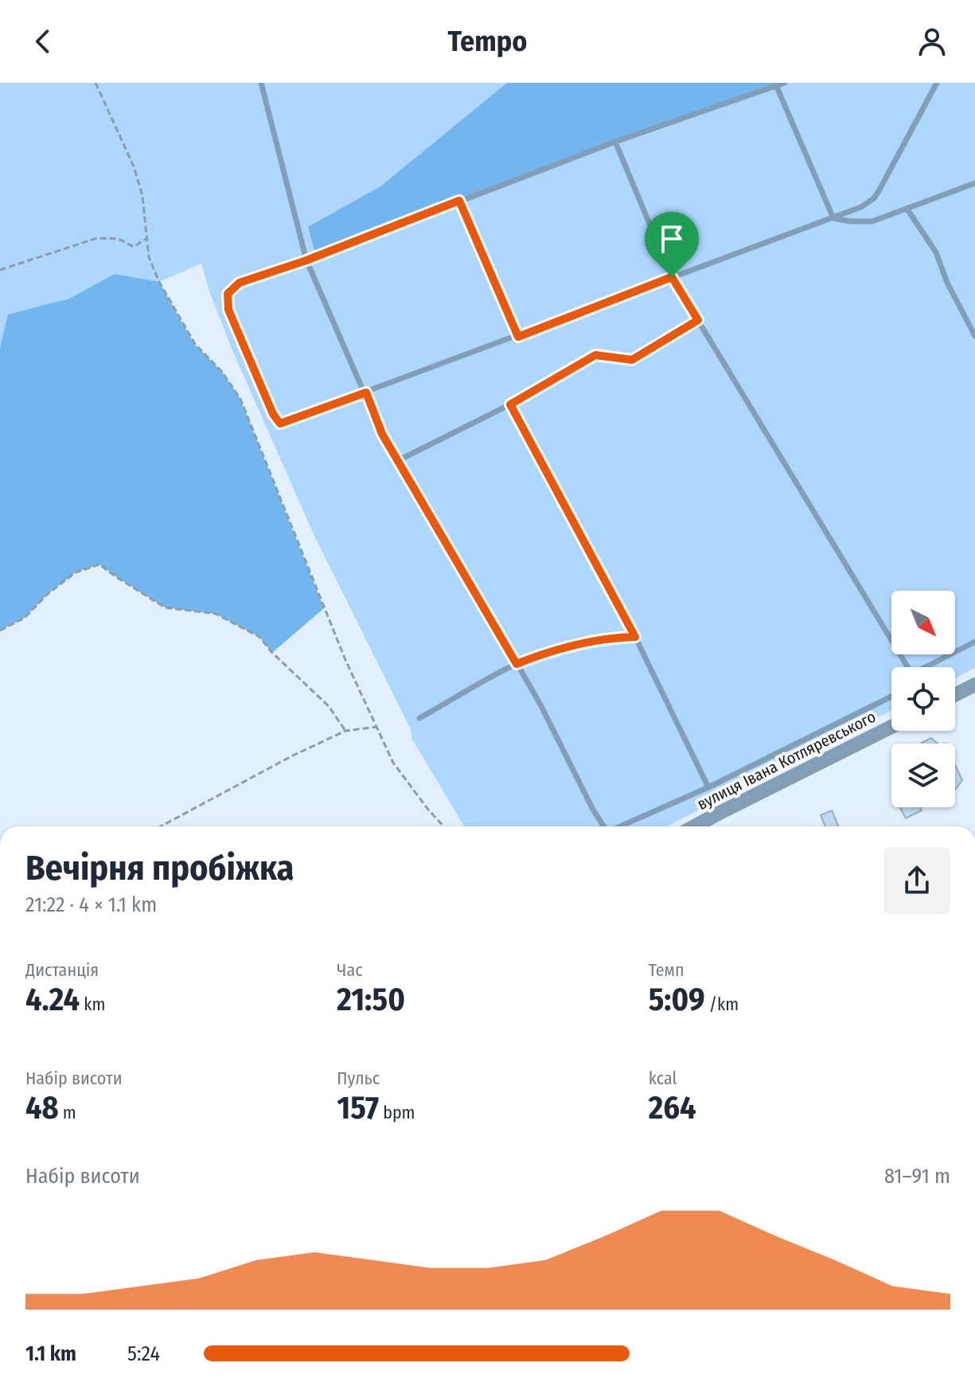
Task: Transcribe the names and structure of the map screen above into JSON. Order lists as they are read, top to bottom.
{
  "streets": {
    "street": ["вулиця Івана Котляревського"]
  },
  "north": "bottom right",
  "page": {
    "header": "Tempo",
    "heading": ["Вечірня пробіжка", "21:22 · 4 × 1.1 km"],
    "stats": [
      ["Дистанція", "4.24 km"],
      ["Час", "21:50"],
      ["Темп", "5:09 /km"],
      ["Набір висоти", "48 m"],
      ["Пульс", "157 bpm"],
      ["kcal", "264"]
    ],
    "chart": ["Набір висоти", "81–91 m"],
    "list": [
      {
        "name": "1.1 km",
        "note": "5:24"
      }
    ]
  }
}
